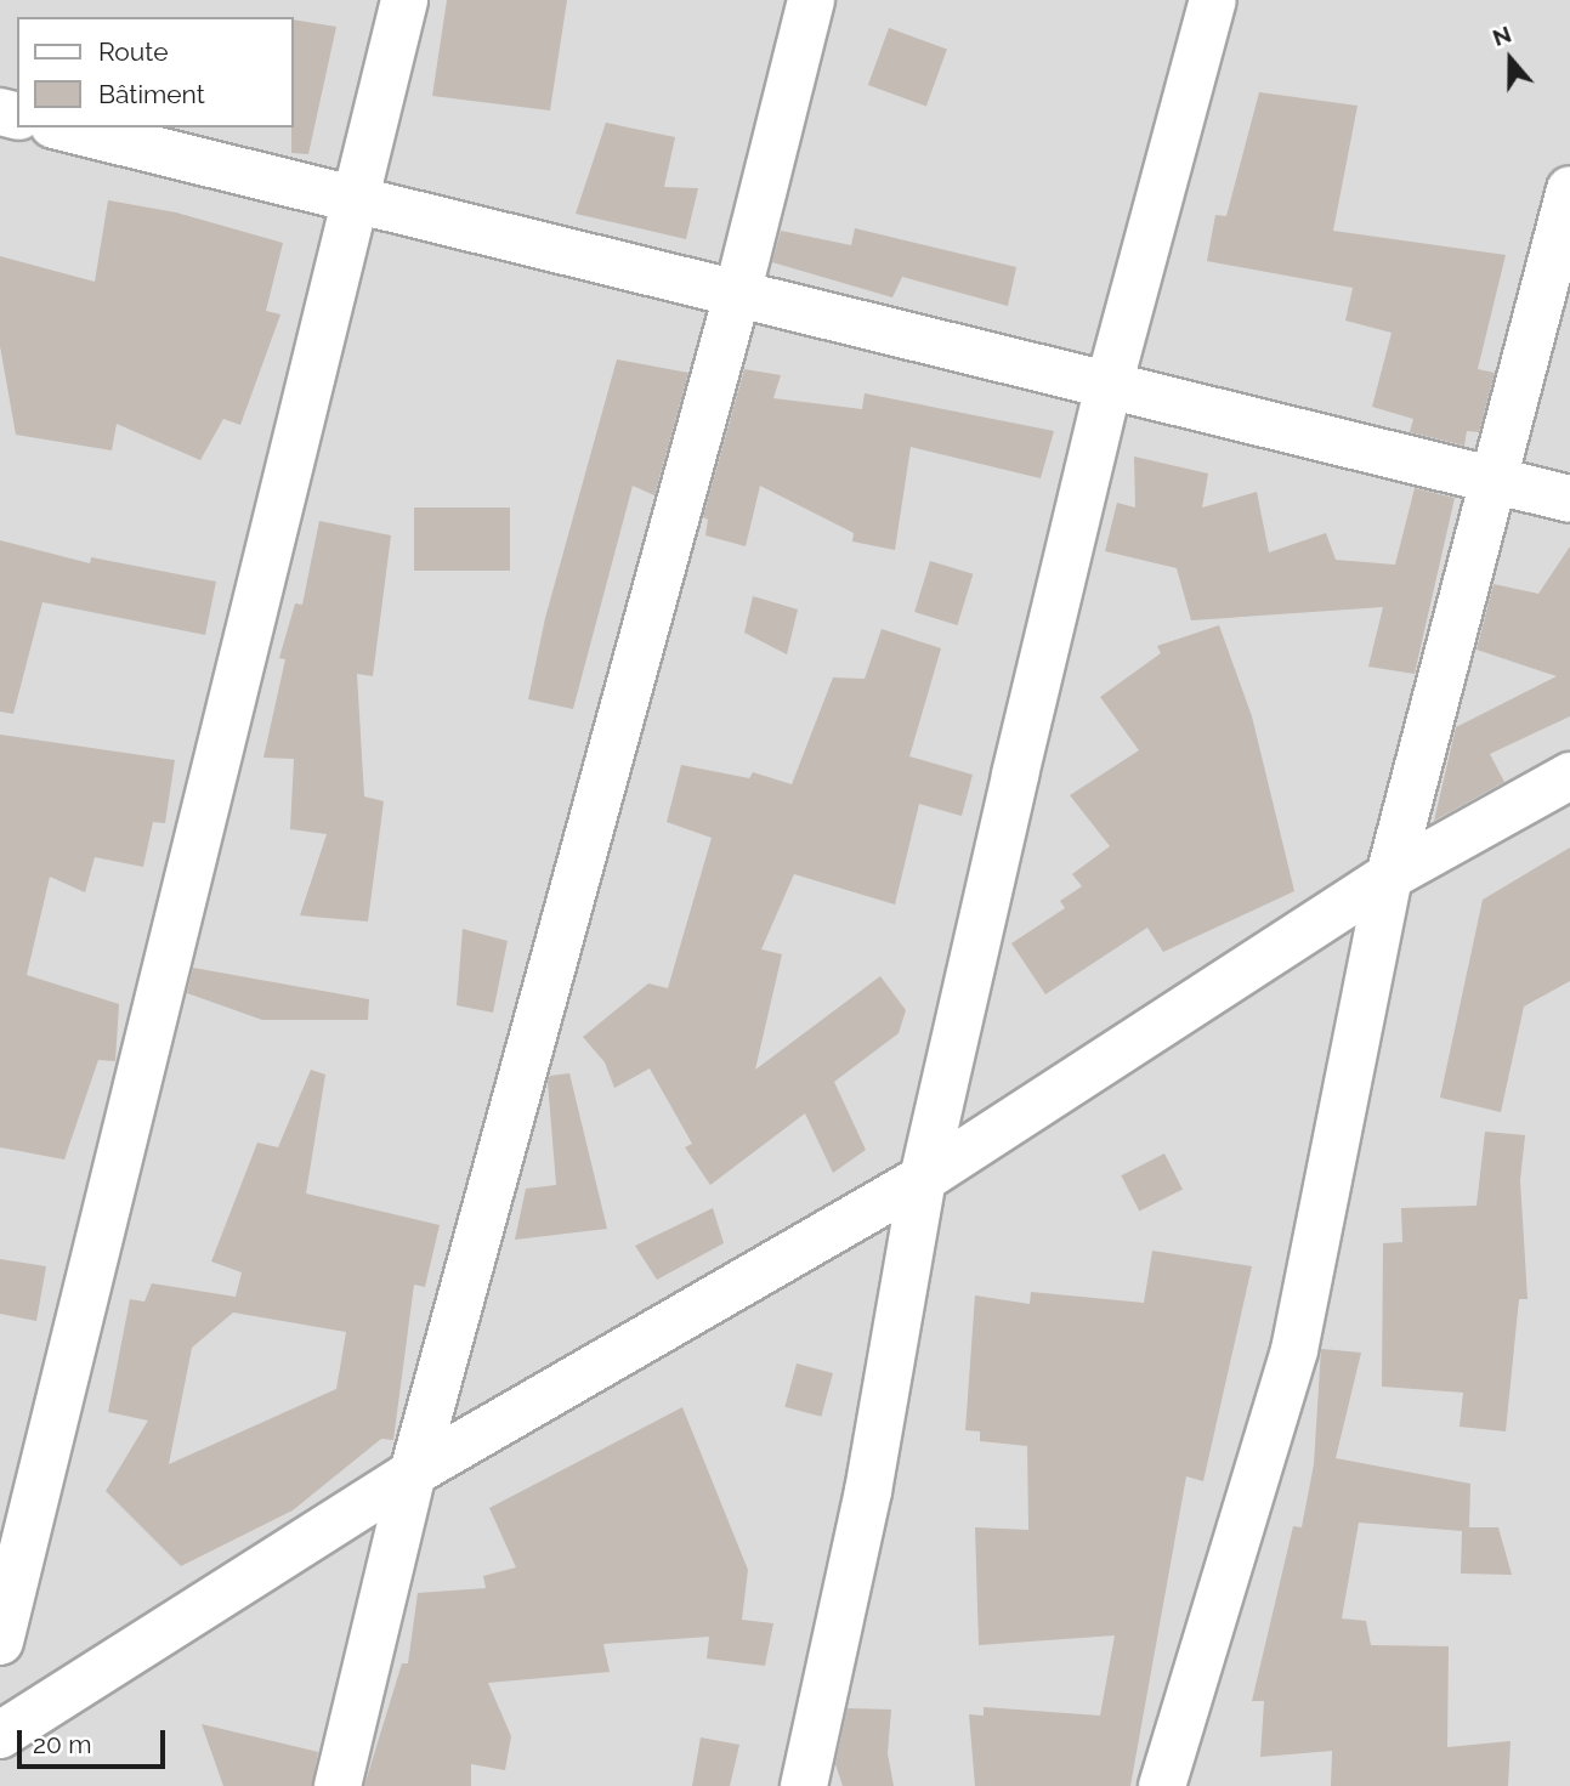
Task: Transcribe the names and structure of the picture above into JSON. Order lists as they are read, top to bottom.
{
  "legend": ["Route", "Bâtiment"],
  "scale_bar": "20 m",
  "north": "top"
}
